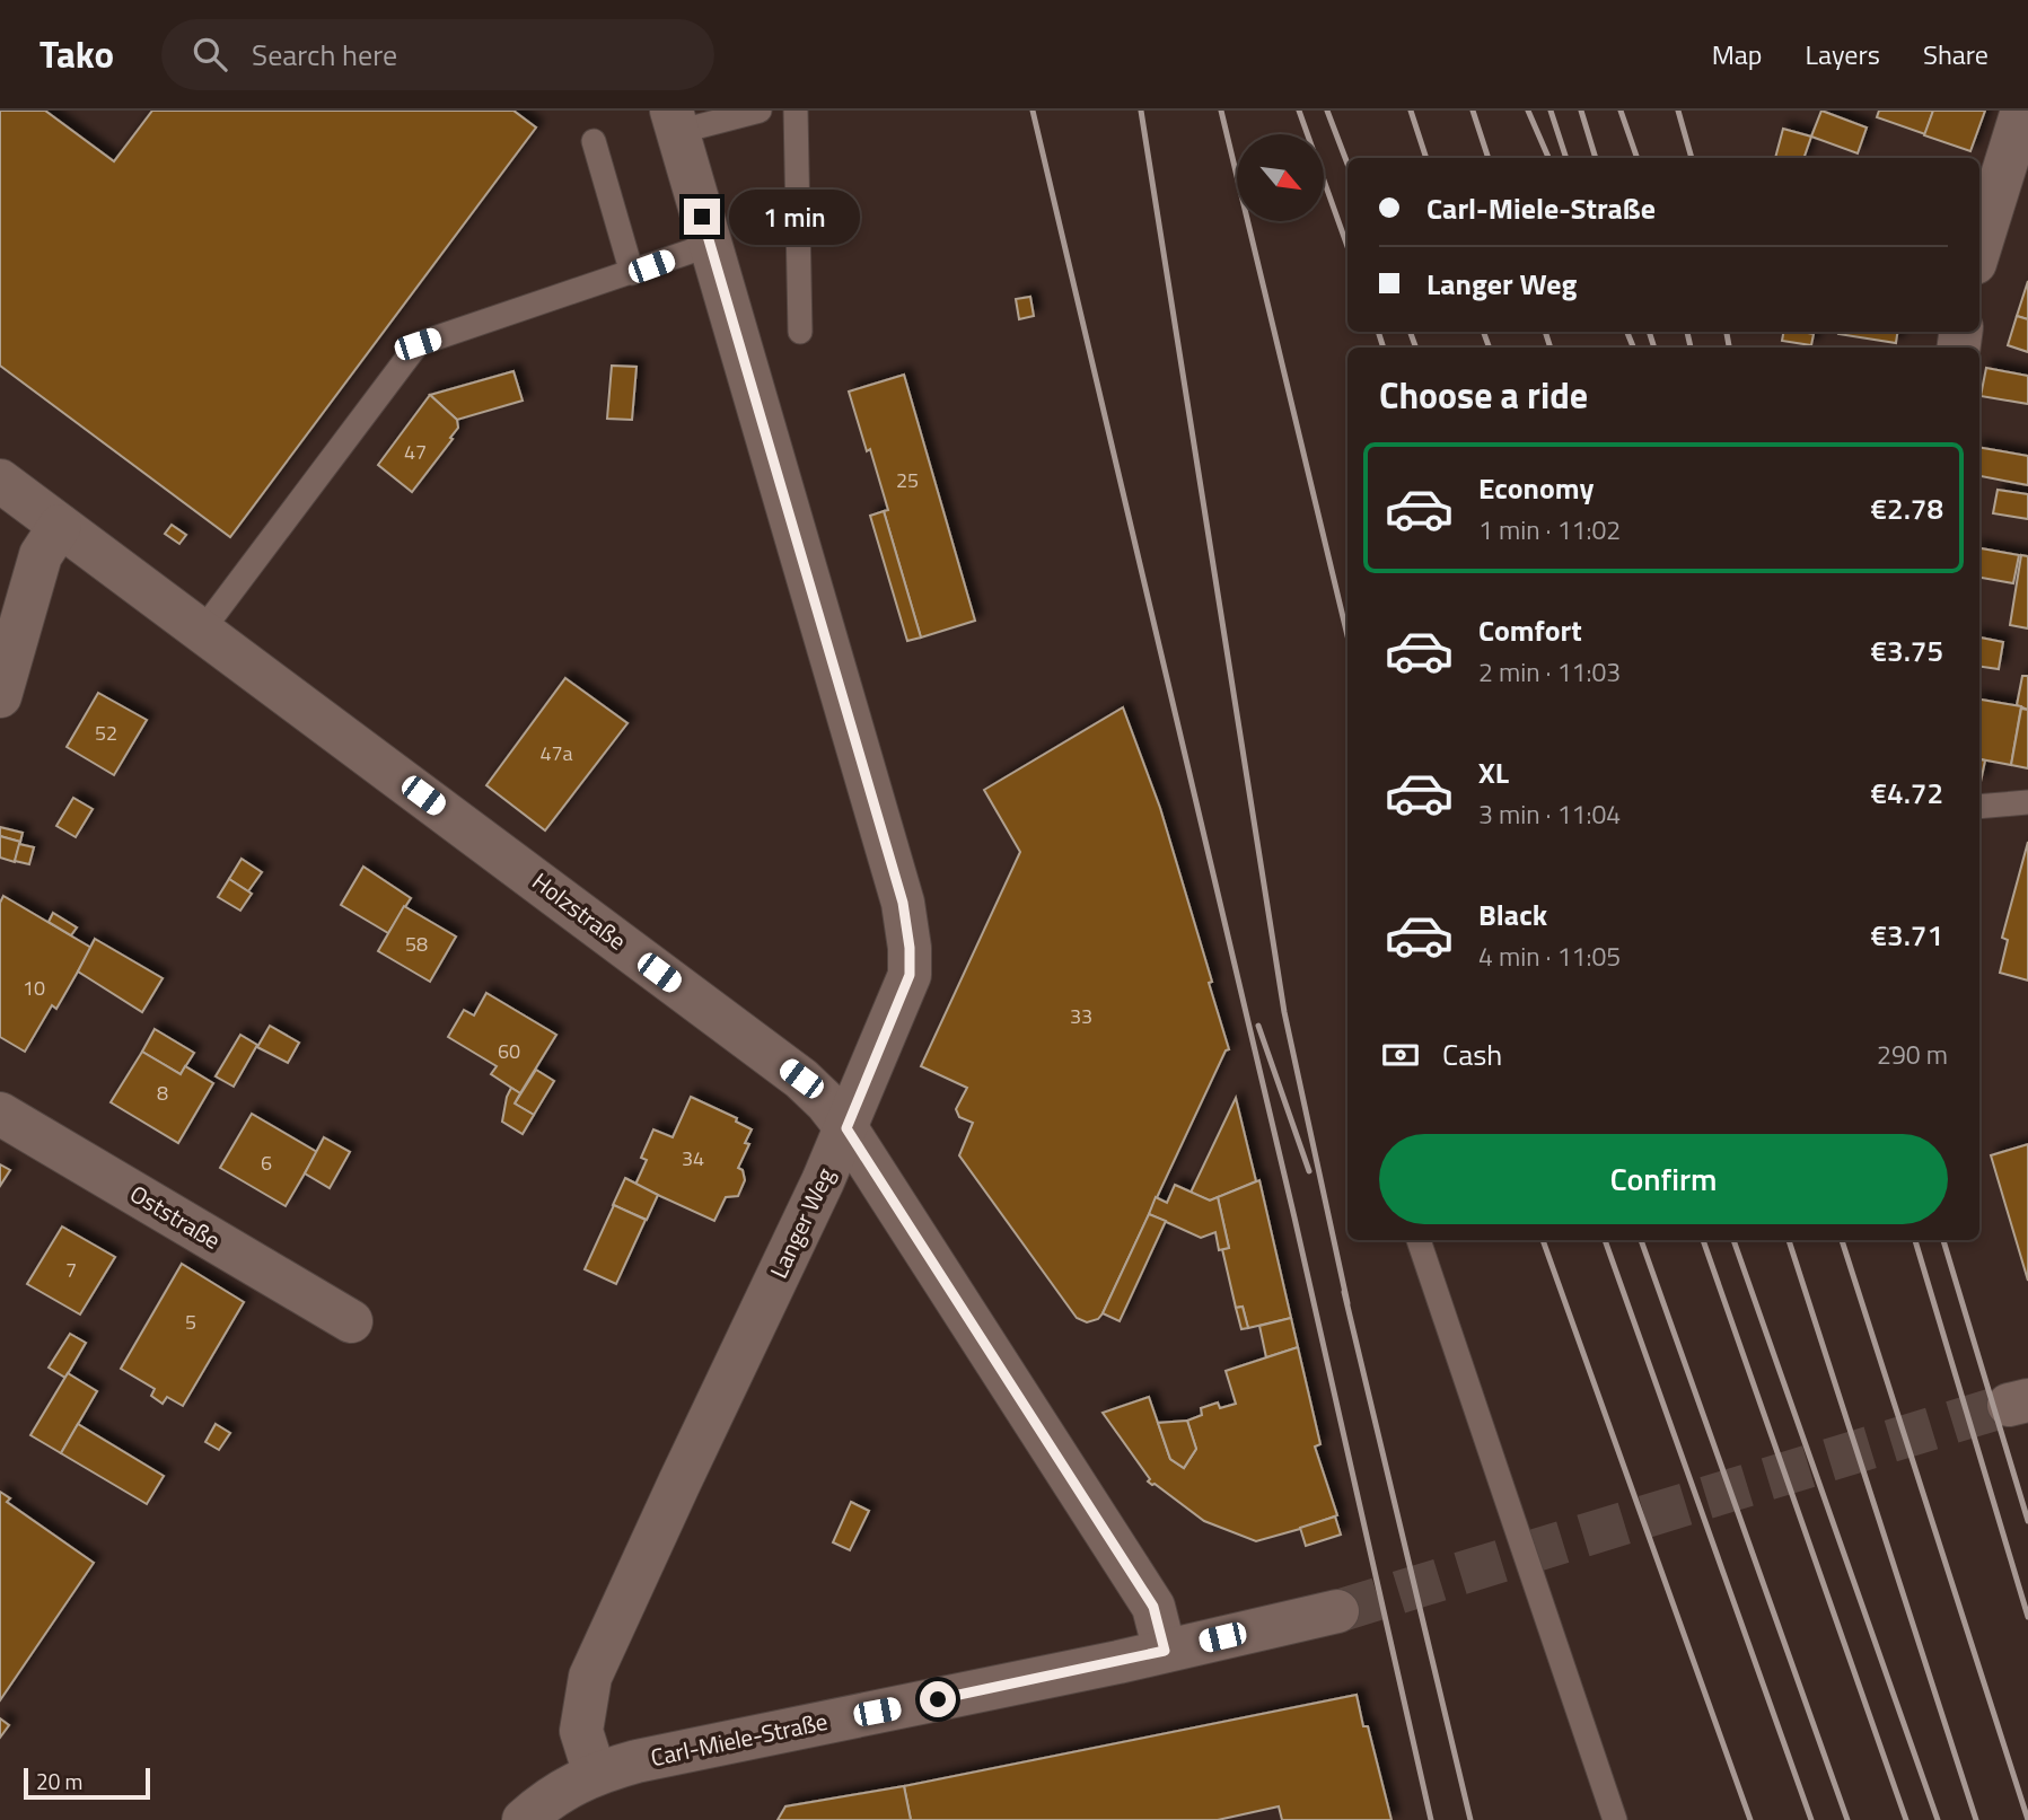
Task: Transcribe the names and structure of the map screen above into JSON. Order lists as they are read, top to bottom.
{
  "streets": {
    "street": [
      "Holzstraße",
      "Oststraße",
      "Langer Weg",
      "Carl-Miele-Straße"
    ]
  },
  "crossings": [
    ["Holzstraße", "Langer Weg"],
    ["Holzstraße", "Carl-Miele-Straße"],
    ["Langer Weg", "Carl-Miele-Straße"]
  ],
  "house_numbers": [
    "47",
    "25",
    "52",
    "47a",
    "58",
    "10",
    "33",
    "60",
    "8",
    "34",
    "6",
    "7",
    "5"
  ],
  "scale_bar": "20 m",
  "north": "bottom right",
  "page": {
    "header": "Tako",
    "search": "Search here",
    "nav": ["Map", "Layers", "Share"],
    "banner": ["Carl-Miele-Straße", "Langer Weg"],
    "bubble": "1 min",
    "heading": "Choose a ride",
    "list": [
      {
        "name": "Economy",
        "note": "1 min · 11:02",
        "value": "€2.78"
      },
      {
        "name": "Comfort",
        "note": "2 min · 11:03",
        "value": "€3.75"
      },
      {
        "name": "XL",
        "note": "3 min · 11:04",
        "value": "€4.72"
      },
      {
        "name": "Black",
        "note": "4 min · 11:05",
        "value": "€3.71"
      }
    ],
    "pay": ["Cash", "290 m"],
    "buttons": "Confirm",
    "scale": "20 m"
  }
}
